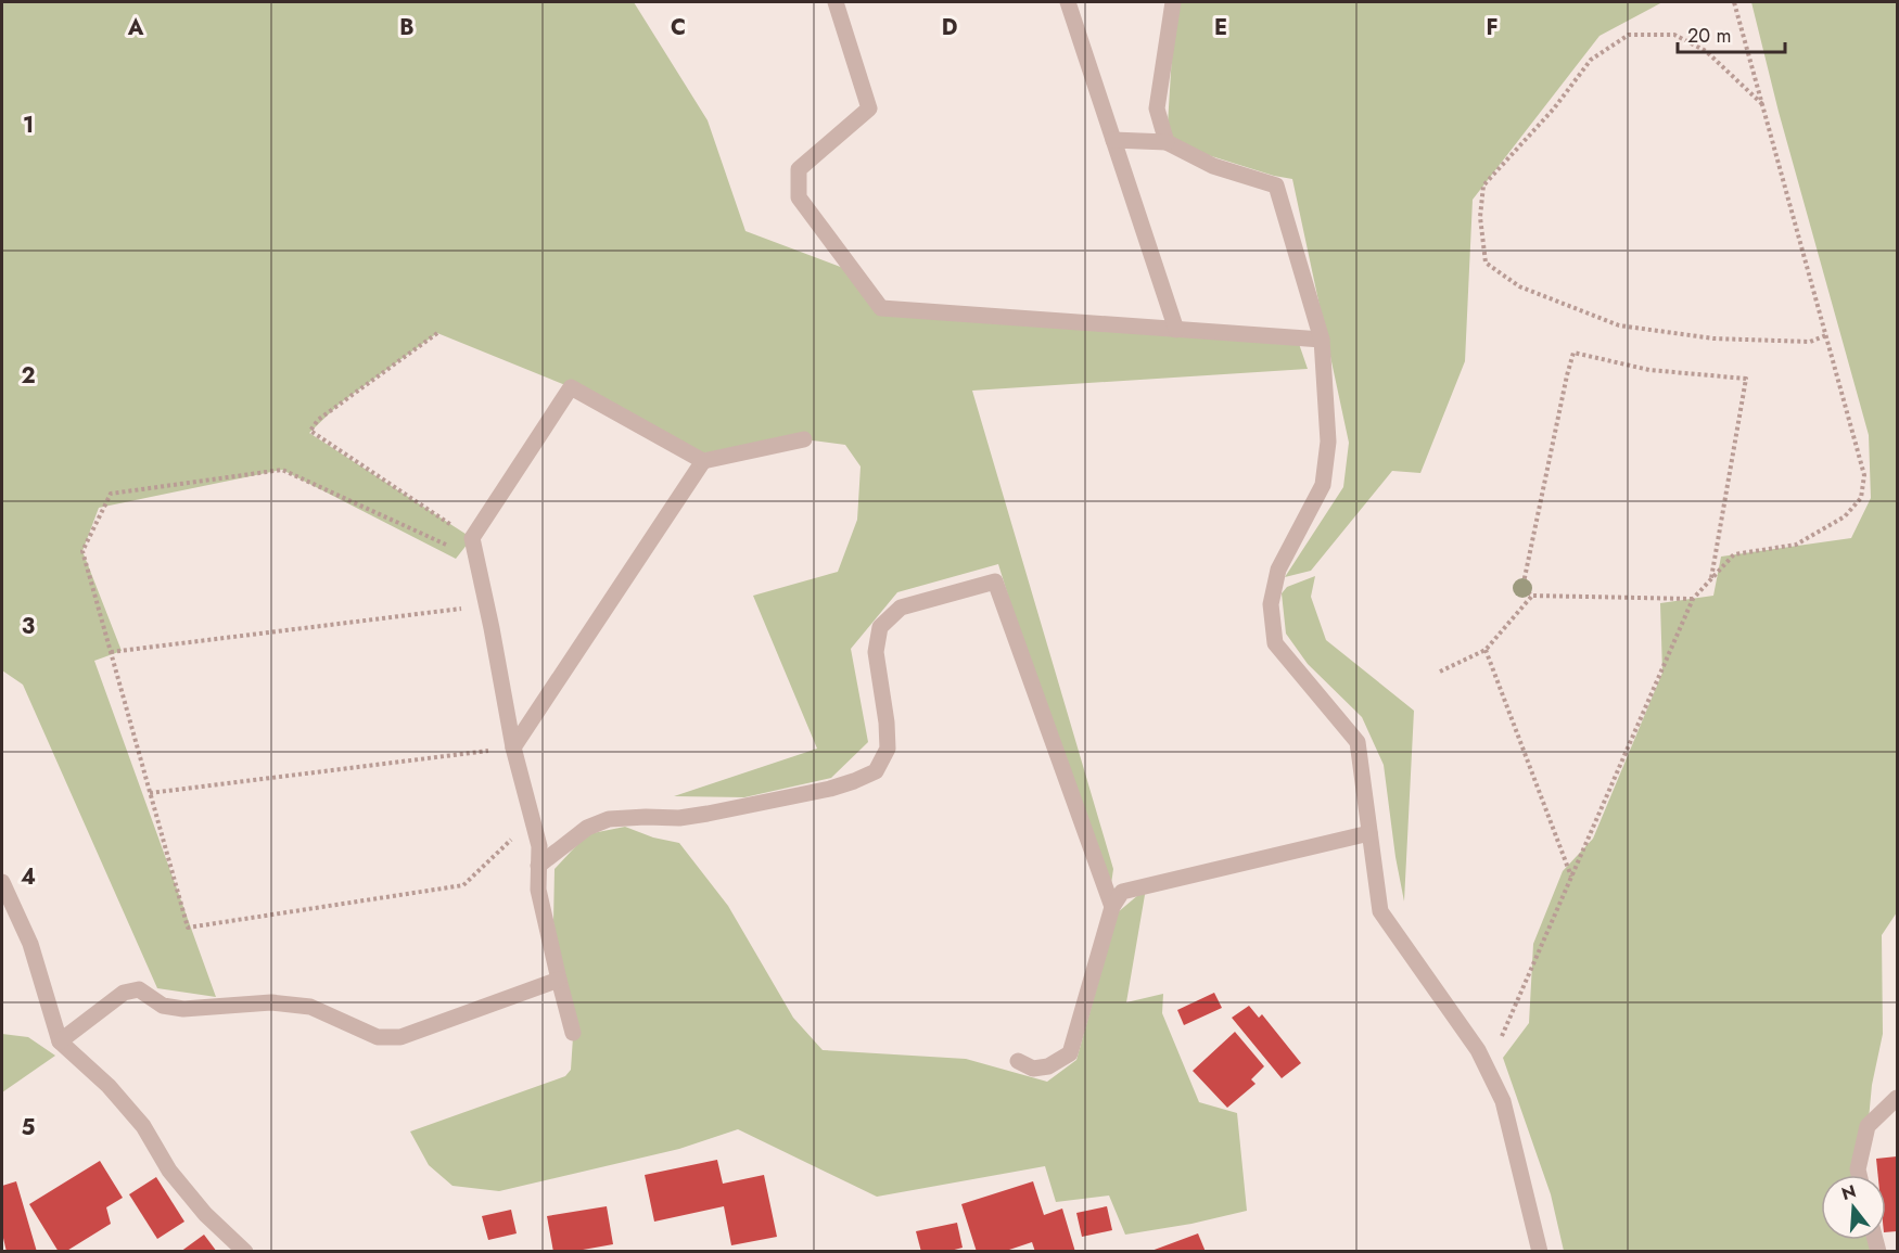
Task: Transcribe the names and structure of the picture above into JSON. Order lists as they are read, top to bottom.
{
  "scale_bar": "20 m",
  "north": "top",
  "grid": {
    "columns": [
      "A",
      "B",
      "C",
      "D",
      "E",
      "F"
    ],
    "rows": [
      "1",
      "2",
      "3",
      "4",
      "5"
    ]
  }
}
